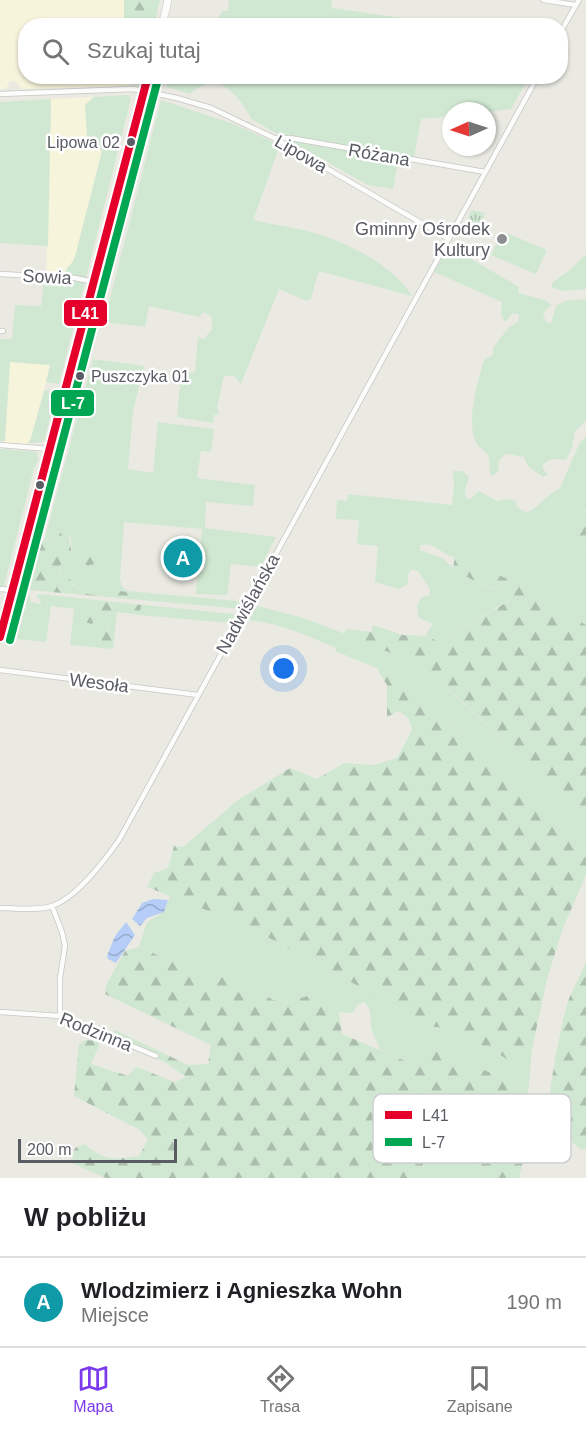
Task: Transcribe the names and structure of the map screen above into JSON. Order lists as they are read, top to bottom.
{
  "streets": {
    "street": [
      "Lipowa",
      "Różana",
      "Sowia",
      "Nadwiślańska",
      "Wesoła",
      "Rodzinna"
    ]
  },
  "crossings": [
    ["Lipowa", "Różana"],
    ["Lipowa", "Nadwiślańska"],
    ["Różana", "Nadwiślańska"],
    ["Nadwiślańska", "Wesoła"]
  ],
  "places": ["Lipowa 02", "Gminny Ośrodek Kultury", "Puszczyka 01"],
  "lines": ["transit line L41", "transit line L-7"],
  "legend": ["L41", "L-7"],
  "scale_bar": "200 m",
  "north": "left",
  "page": {
    "search": "Szukaj tutaj",
    "pins": "A",
    "scale": "200 m",
    "heading": "W pobliżu",
    "list": [
      {
        "mark": "A",
        "name": "Wlodzimierz i Agnieszka Wohn",
        "note": "Miejsce",
        "value": "190 m"
      }
    ],
    "nav": ["Mapa", "Trasa", "Zapisane"]
  }
}
